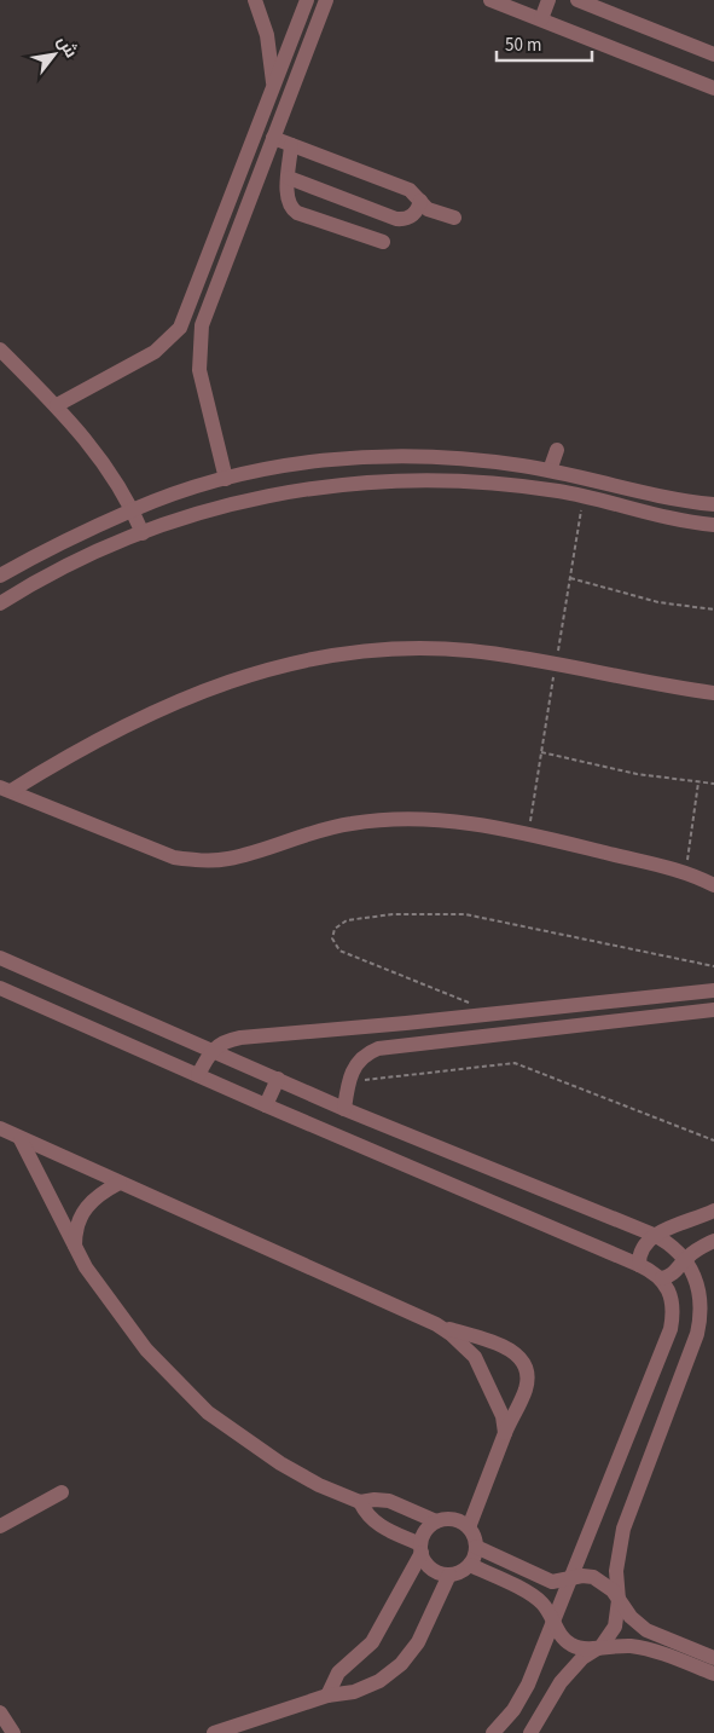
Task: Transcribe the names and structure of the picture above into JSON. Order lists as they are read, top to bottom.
{
  "scale_bar": "50 m",
  "north": "top right"
}
